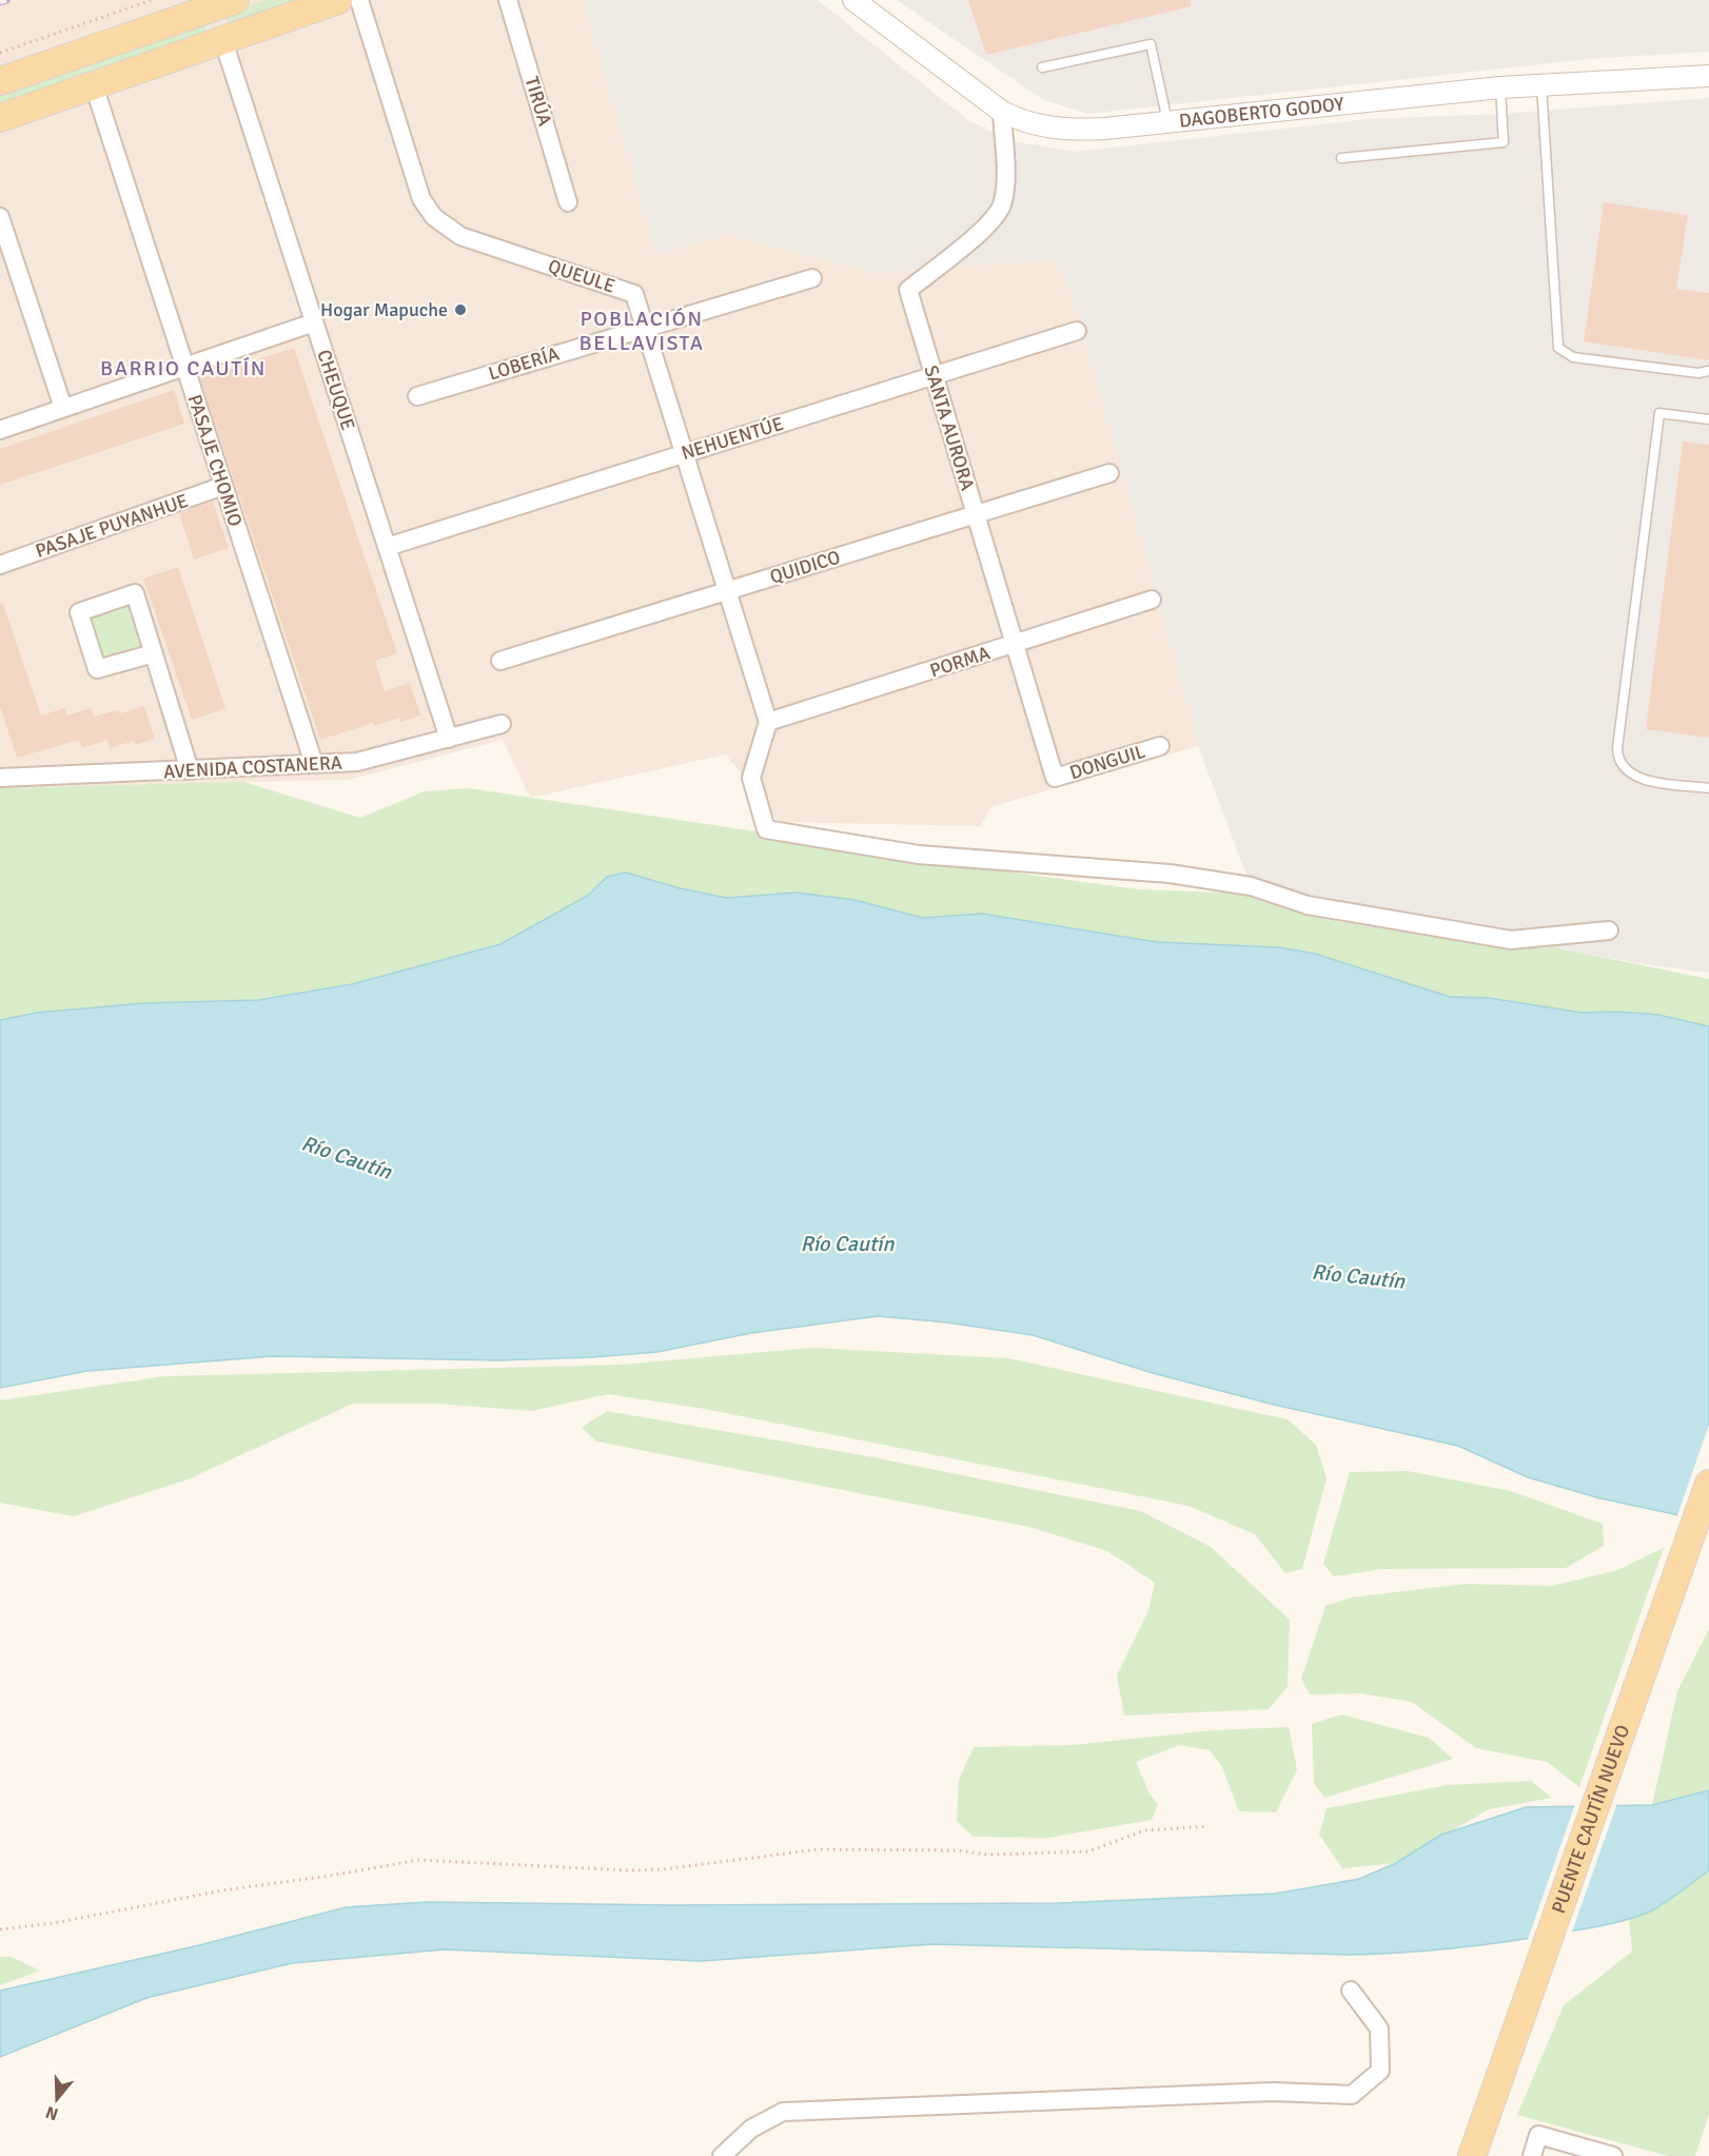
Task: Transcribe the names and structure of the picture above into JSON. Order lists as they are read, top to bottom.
{
  "streets": {
    "main road": ["PUENTE CAUTÍN NUEVO"],
    "street": [
      "TIRÚA",
      "DAGOBERTO GODOY",
      "QUEULE",
      "LOBERÍA",
      "CHEUQUE",
      "SANTA AURORA",
      "NEHUENTÚE",
      "PASAJE CHOMIO",
      "PASAJE PUYANHUE",
      "QUIDICO",
      "PORMA",
      "DONGUIL",
      "AVENIDA COSTANERA"
    ]
  },
  "crossings": [
    ["DAGOBERTO GODOY", "SANTA AURORA"],
    ["QUEULE", "LOBERÍA"],
    ["QUEULE", "NEHUENTÚE"],
    ["QUEULE", "QUIDICO"],
    ["QUEULE", "PORMA"],
    ["CHEUQUE", "NEHUENTÚE"],
    ["CHEUQUE", "AVENIDA COSTANERA"],
    ["SANTA AURORA", "NEHUENTÚE"],
    ["SANTA AURORA", "QUIDICO"],
    ["SANTA AURORA", "PORMA"],
    ["SANTA AURORA", "DONGUIL"],
    ["PASAJE CHOMIO", "PASAJE PUYANHUE"],
    ["PASAJE CHOMIO", "AVENIDA COSTANERA"]
  ],
  "districts": ["POBLACIÓN BELLAVISTA", "BARRIO CAUTÍN"],
  "water": ["Río Cautín"],
  "places": ["Hogar Mapuche"],
  "north": "bottom"
}
